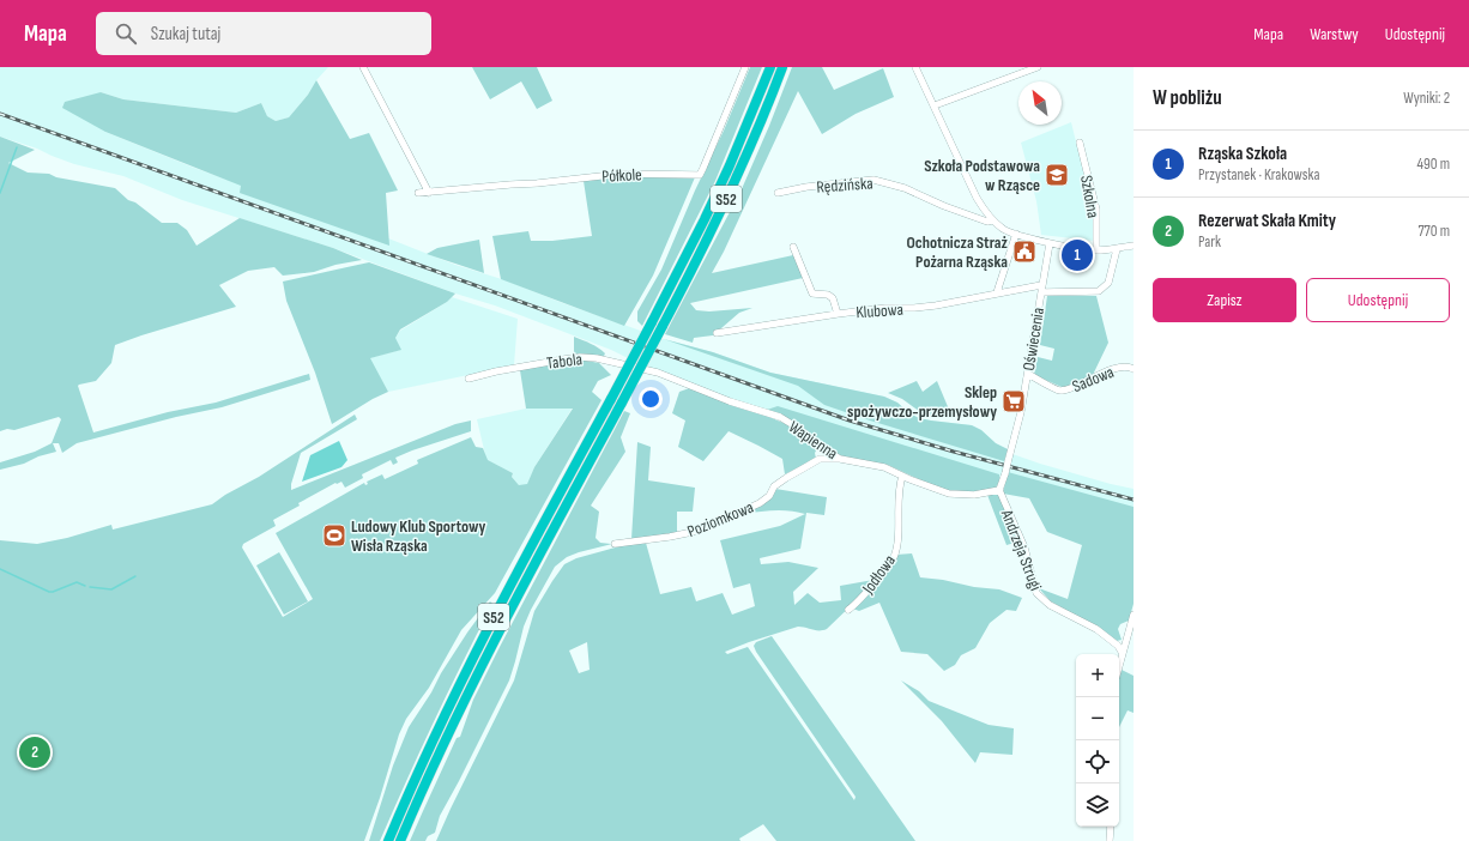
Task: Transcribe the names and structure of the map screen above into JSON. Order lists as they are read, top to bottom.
{
  "streets": {
    "highway": ["S52"],
    "street": [
      "Półkole",
      "Rędzińska",
      "Szkolna",
      "Klubowa",
      "Oświecenia",
      "Tabola",
      "Sadowa",
      "Wapienna",
      "Poziomkowa",
      "Andrzeja Strugi",
      "Jodłowa"
    ]
  },
  "crossings": [
    ["Klubowa", "Oświecenia"],
    ["Oświecenia", "Sadowa"],
    ["Oświecenia", "Wapienna"],
    ["Oświecenia", "Andrzeja Strugi"],
    ["Tabola", "Wapienna"],
    ["Wapienna", "Poziomkowa"],
    ["Wapienna", "Andrzeja Strugi"],
    ["Wapienna", "Jodłowa"]
  ],
  "places": {
    "school or university": ["Szkoła Podstawowa w Rząsce"],
    "public building": ["Ochotnicza Straż Pożarna Rząska"],
    "supermarket": ["Sklep spożywczo-przemysłowy"],
    "sports": ["Ludowy Klub Sportowy Wisła Rząska"]
  },
  "north": "top left",
  "page": {
    "header": "Mapa",
    "search": "Szukaj tutaj",
    "nav": ["Mapa", "Warstwy", "Udostępnij"],
    "heading": ["W pobliżu", "Wyniki: 2"],
    "list": [
      {
        "mark": "1",
        "name": "Rząska Szkoła",
        "note": "Przystanek · Krakowska",
        "value": "490 m"
      },
      {
        "mark": "2",
        "name": "Rezerwat Skała Kmity",
        "note": "Park",
        "value": "770 m"
      }
    ],
    "pins": ["1", "2"],
    "buttons": ["Zapisz", "Udostępnij"],
    "map_buttons": ["+", "−"]
  }
}
